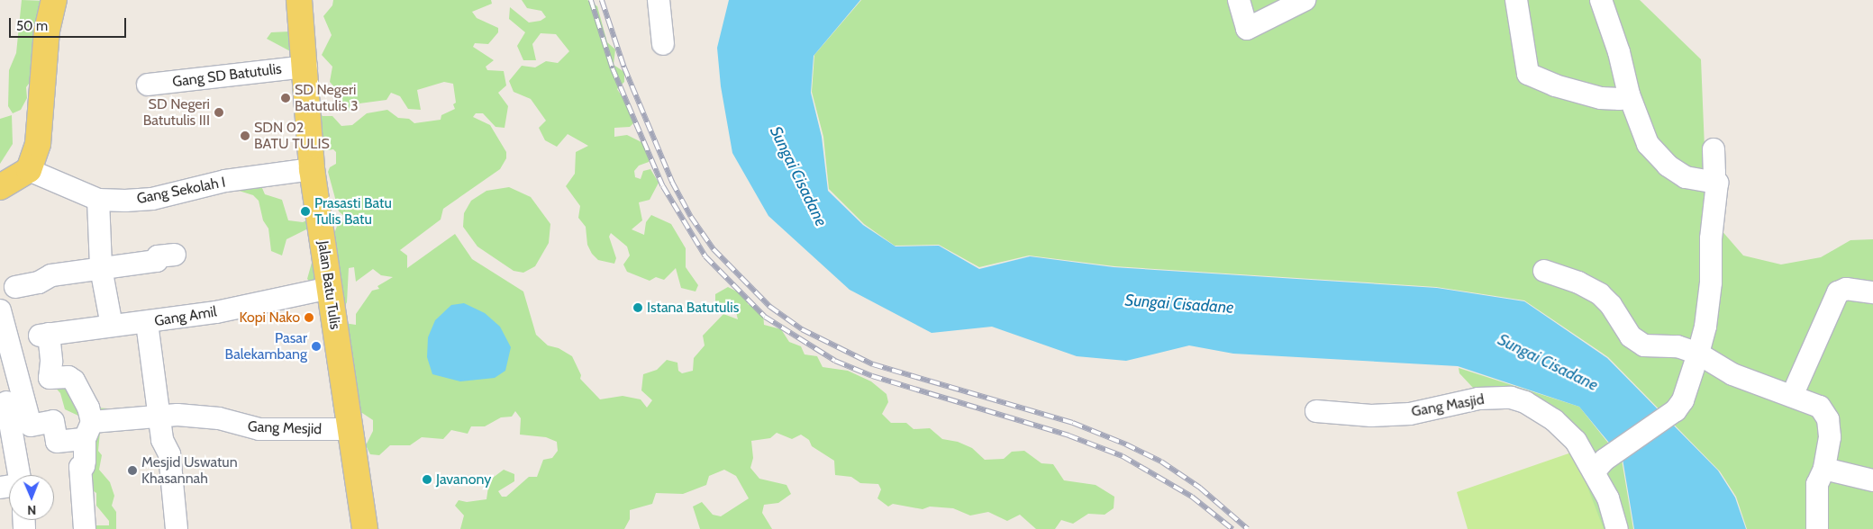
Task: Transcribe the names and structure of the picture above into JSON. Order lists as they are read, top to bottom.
{
  "streets": {
    "main road": ["Jalan Batu Tulis"],
    "street": [
      "Gang SD Batutulis",
      "Gang Sekolah I",
      "Gang Amil",
      "Gang Masjid",
      "Gang Mesjid"
    ]
  },
  "crossings": [
    ["Gang SD Batutulis", "Jalan Batu Tulis"],
    ["Gang Sekolah I", "Jalan Batu Tulis"],
    ["Jalan Batu Tulis", "Gang Amil"],
    ["Jalan Batu Tulis", "Gang Mesjid"],
    ["Gang Amil", "Gang Mesjid"]
  ],
  "water": ["Sungai Cisadane"],
  "places": [
    "SD Negeri Batutulis 3",
    "SD Negeri Batutulis III",
    "SDN 02 BATU TULIS",
    "Prasasti Batu Tulis Batu",
    "Istana Batutulis",
    "Kopi Nako",
    "Pasar Balekambang",
    "Mesjid Uswatun Khasannah",
    "Javanony"
  ],
  "scale_bar": "50 m",
  "north": "bottom"
}
